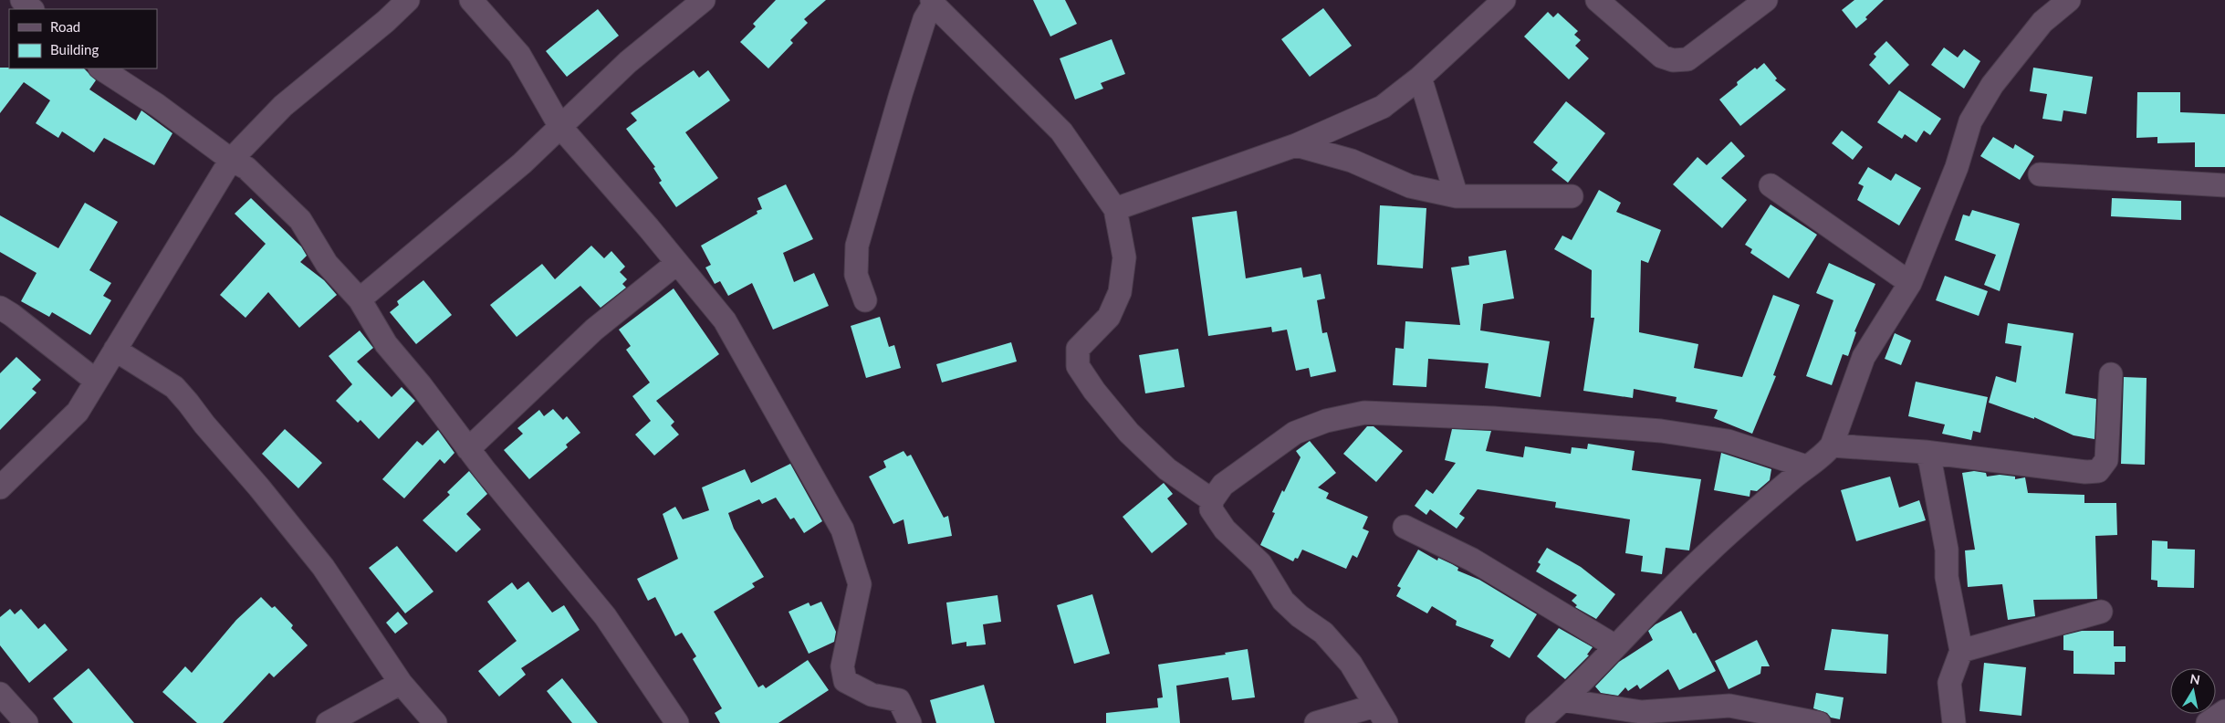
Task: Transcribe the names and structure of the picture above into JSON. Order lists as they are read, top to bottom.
{
  "legend": ["Road", "Building"],
  "north": "top"
}
